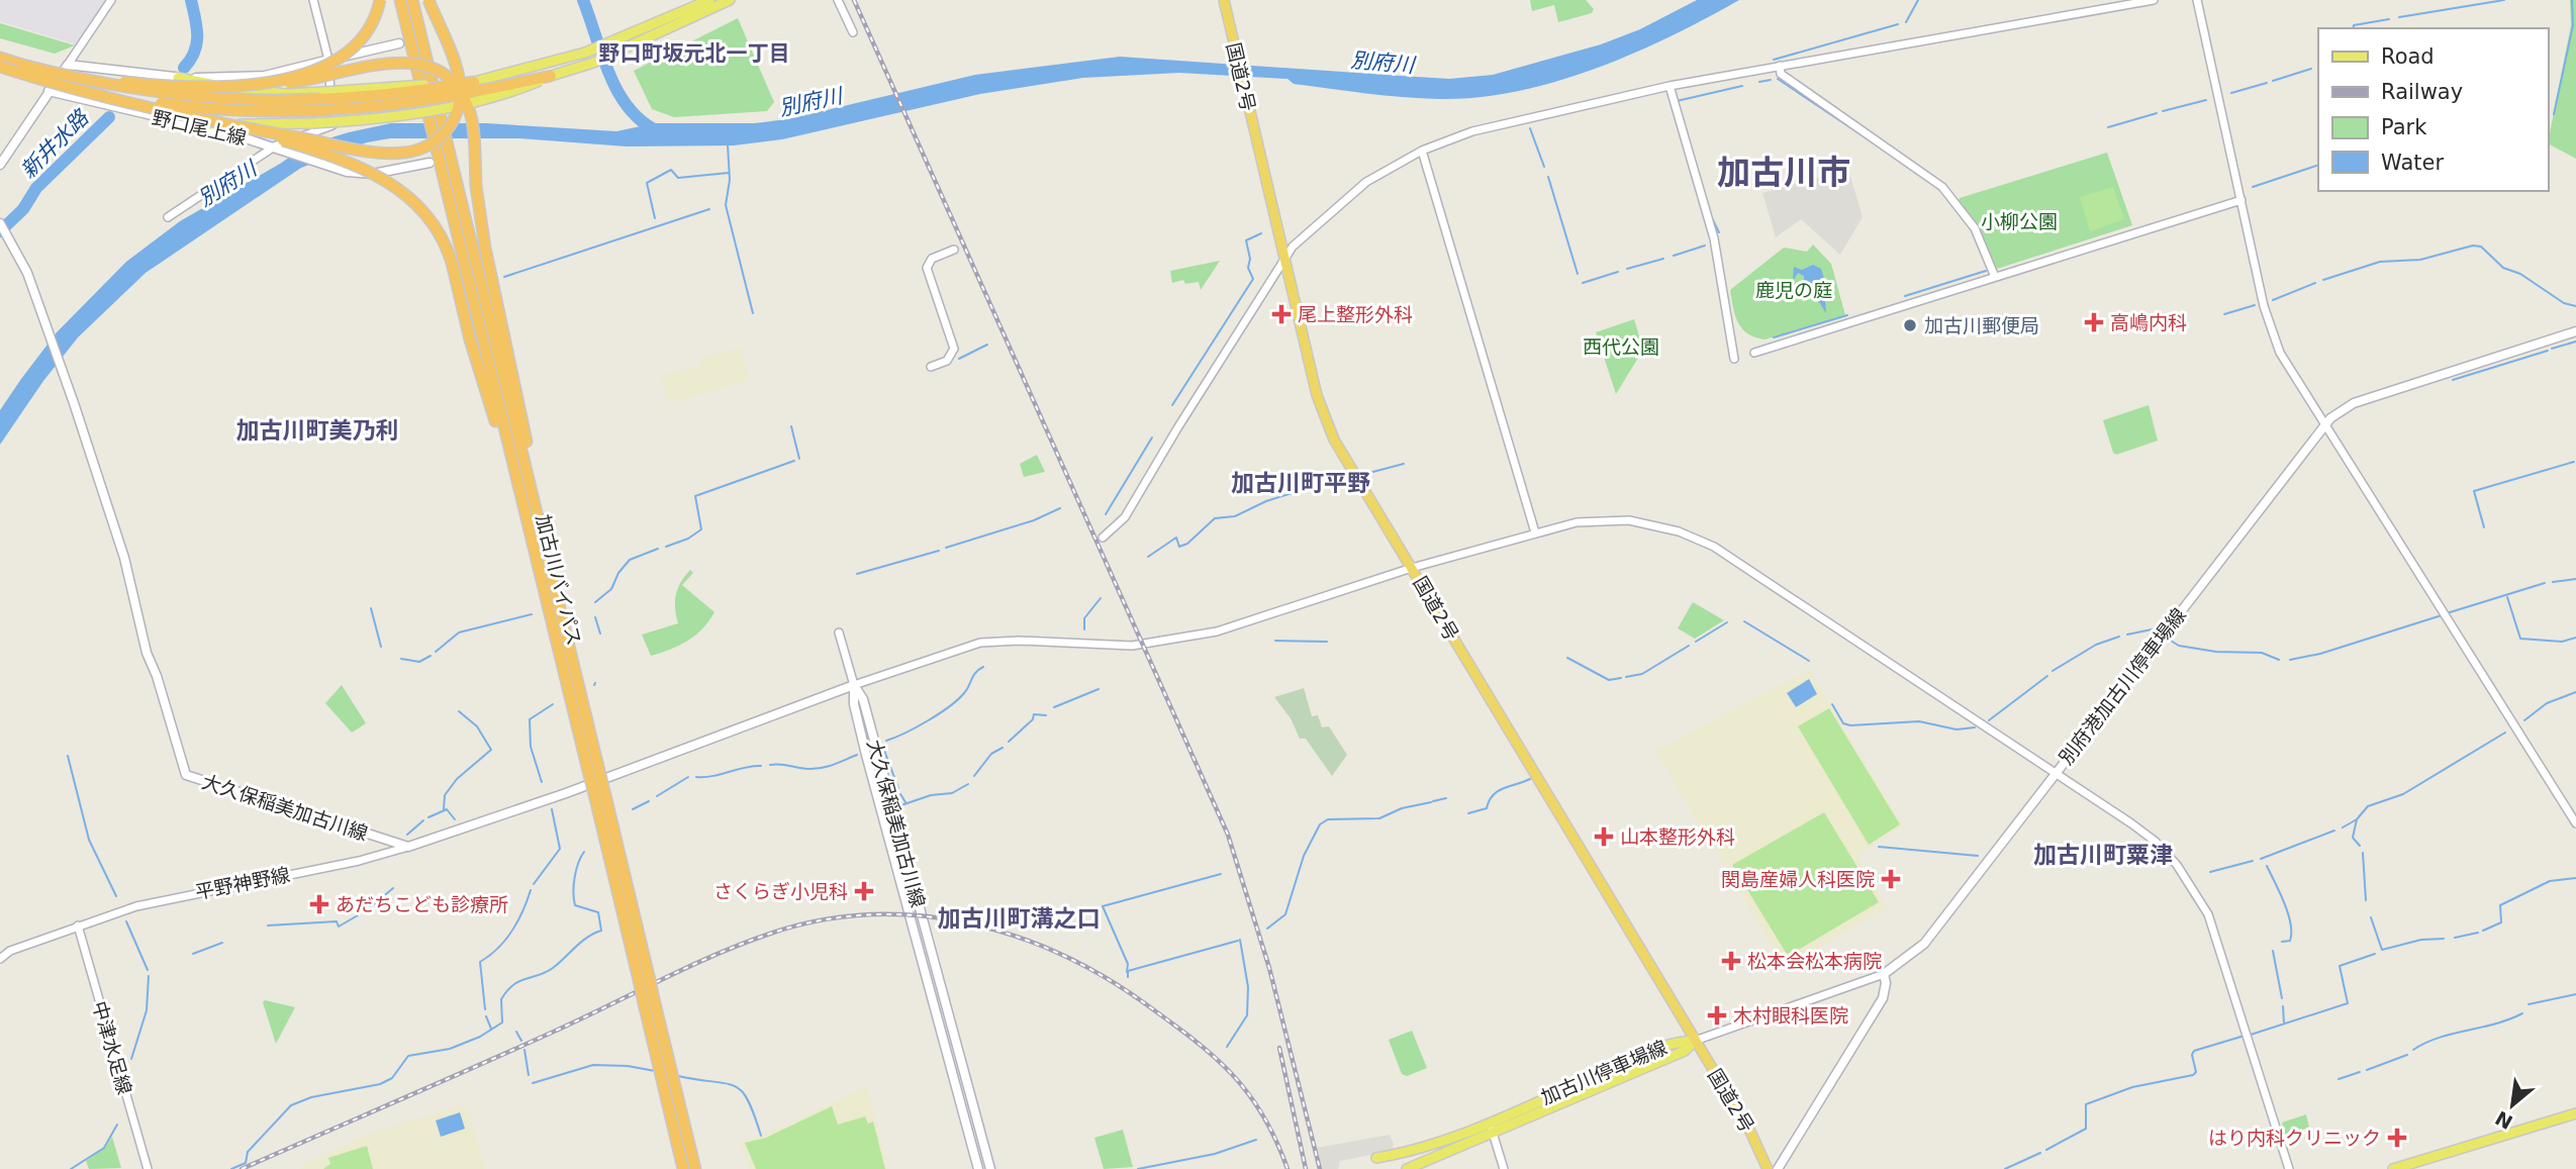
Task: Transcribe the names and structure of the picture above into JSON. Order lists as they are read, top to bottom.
{
  "streets": {
    "highway": ["国道2号", "加古川バイパス"],
    "main road": [
      "野口尾上線",
      "別府港加古川停車場線",
      "大久保稲美加古川線",
      "加古川停車場線"
    ],
    "street": ["平野神野線", "中津水足線"]
  },
  "crossings": [
    ["国道2号", "加古川停車場線"],
    ["大久保稲美加古川線", "平野神野線"],
    ["平野神野線", "中津水足線"]
  ],
  "districts": [
    "野口町坂元北一丁目",
    "加古川市",
    "加古川町美乃利",
    "加古川町平野",
    "加古川町粟津",
    "加古川町溝之口"
  ],
  "water": ["別府川", "新井水路"],
  "parks": ["小柳公園", "鹿児の庭", "西代公園"],
  "places": {
    "health": [
      "尾上整形外科",
      "高嶋内科",
      "山本整形外科",
      "関島産婦人科医院",
      "さくらぎ小児科",
      "あだちこども診療所",
      "松本会松本病院",
      "木村眼科医院",
      "はり内科クリニック"
    ],
    "other": ["加古川郵便局"]
  },
  "legend": [
    "Road",
    "Railway",
    "Park",
    "Water"
  ],
  "north": "bottom left"
}
